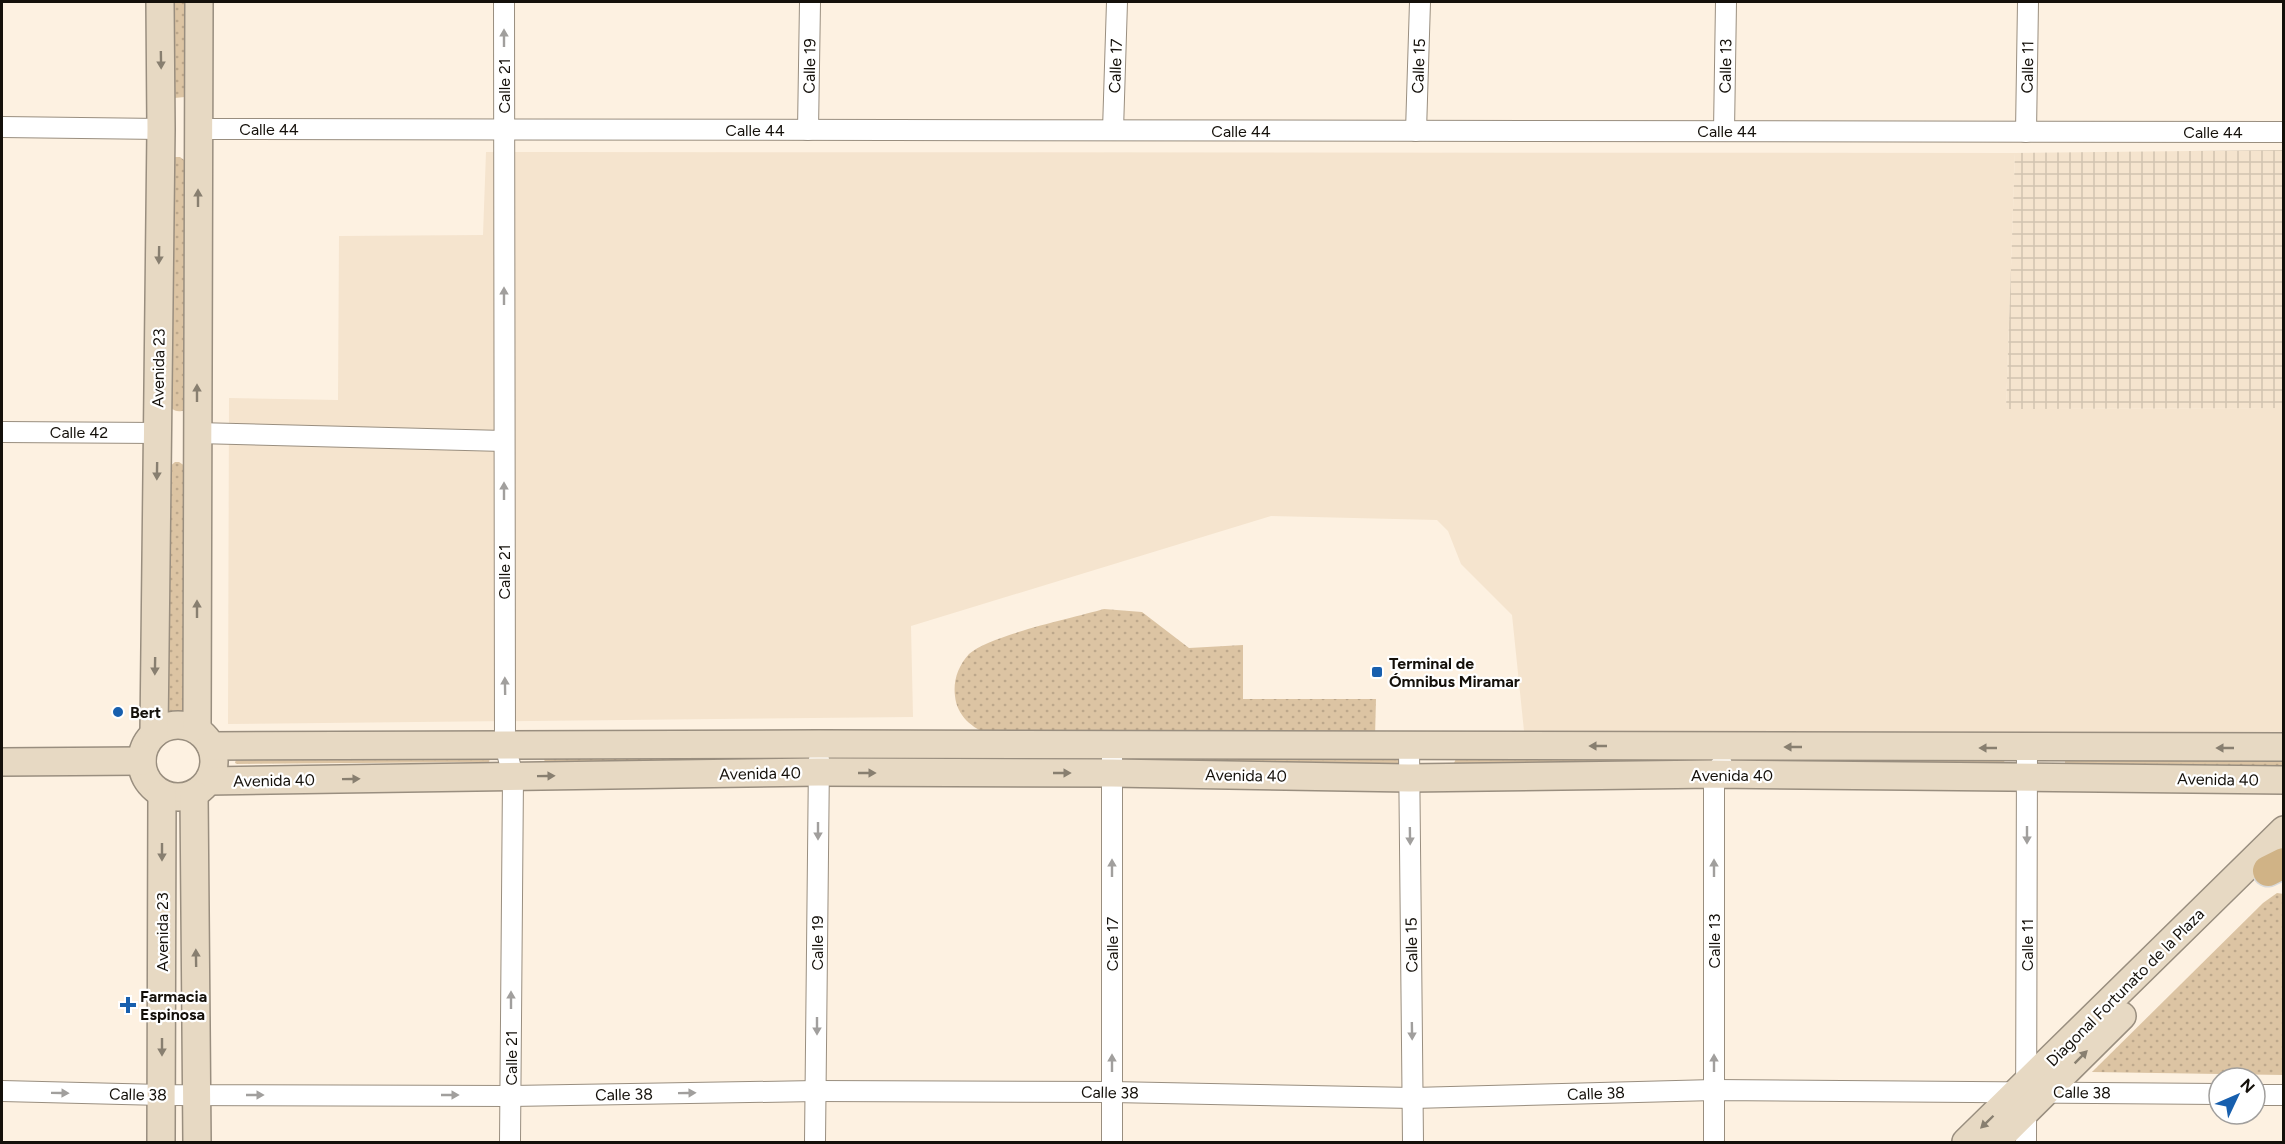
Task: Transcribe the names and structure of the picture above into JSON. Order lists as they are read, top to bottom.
{
  "streets": {
    "main road": ["Avenida 23", "Avenida 40", "Diagonal Fortunato de la Plaza"],
    "street": [
      "Calle 19",
      "Calle 17",
      "Calle 15",
      "Calle 13",
      "Calle 11",
      "Calle 21",
      "Calle 44",
      "Calle 42",
      "Calle 38"
    ]
  },
  "crossings": [
    ["Calle 19", "Calle 44"],
    ["Calle 19", "Avenida 40"],
    ["Calle 19", "Calle 38"],
    ["Calle 17", "Calle 44"],
    ["Calle 17", "Avenida 40"],
    ["Calle 17", "Calle 38"],
    ["Calle 15", "Calle 44"],
    ["Calle 15", "Avenida 40"],
    ["Calle 15", "Calle 38"],
    ["Calle 13", "Calle 44"],
    ["Calle 13", "Avenida 40"],
    ["Calle 13", "Calle 38"],
    ["Calle 11", "Calle 44"],
    ["Calle 11", "Avenida 40"],
    ["Calle 11", "Diagonal Fortunato de la Plaza"],
    ["Calle 11", "Calle 38"],
    ["Calle 21", "Calle 44"],
    ["Calle 21", "Avenida 40"],
    ["Calle 21", "Calle 38"],
    ["Avenida 23", "Calle 42"],
    ["Avenida 23", "Avenida 40"],
    ["Avenida 23", "Calle 38"],
    ["Diagonal Fortunato de la Plaza", "Calle 38"]
  ],
  "one_way": [
    "Calle 19",
    "Calle 17",
    "Calle 15",
    "Calle 13",
    "Calle 11",
    "Calle 21",
    "Calle 38"
  ],
  "places": {
    "transit": ["Terminal de Ómnibus Miramar"],
    "other": ["Bert"],
    "health": ["Farmacia Espinosa"]
  },
  "north": "top right"
}
